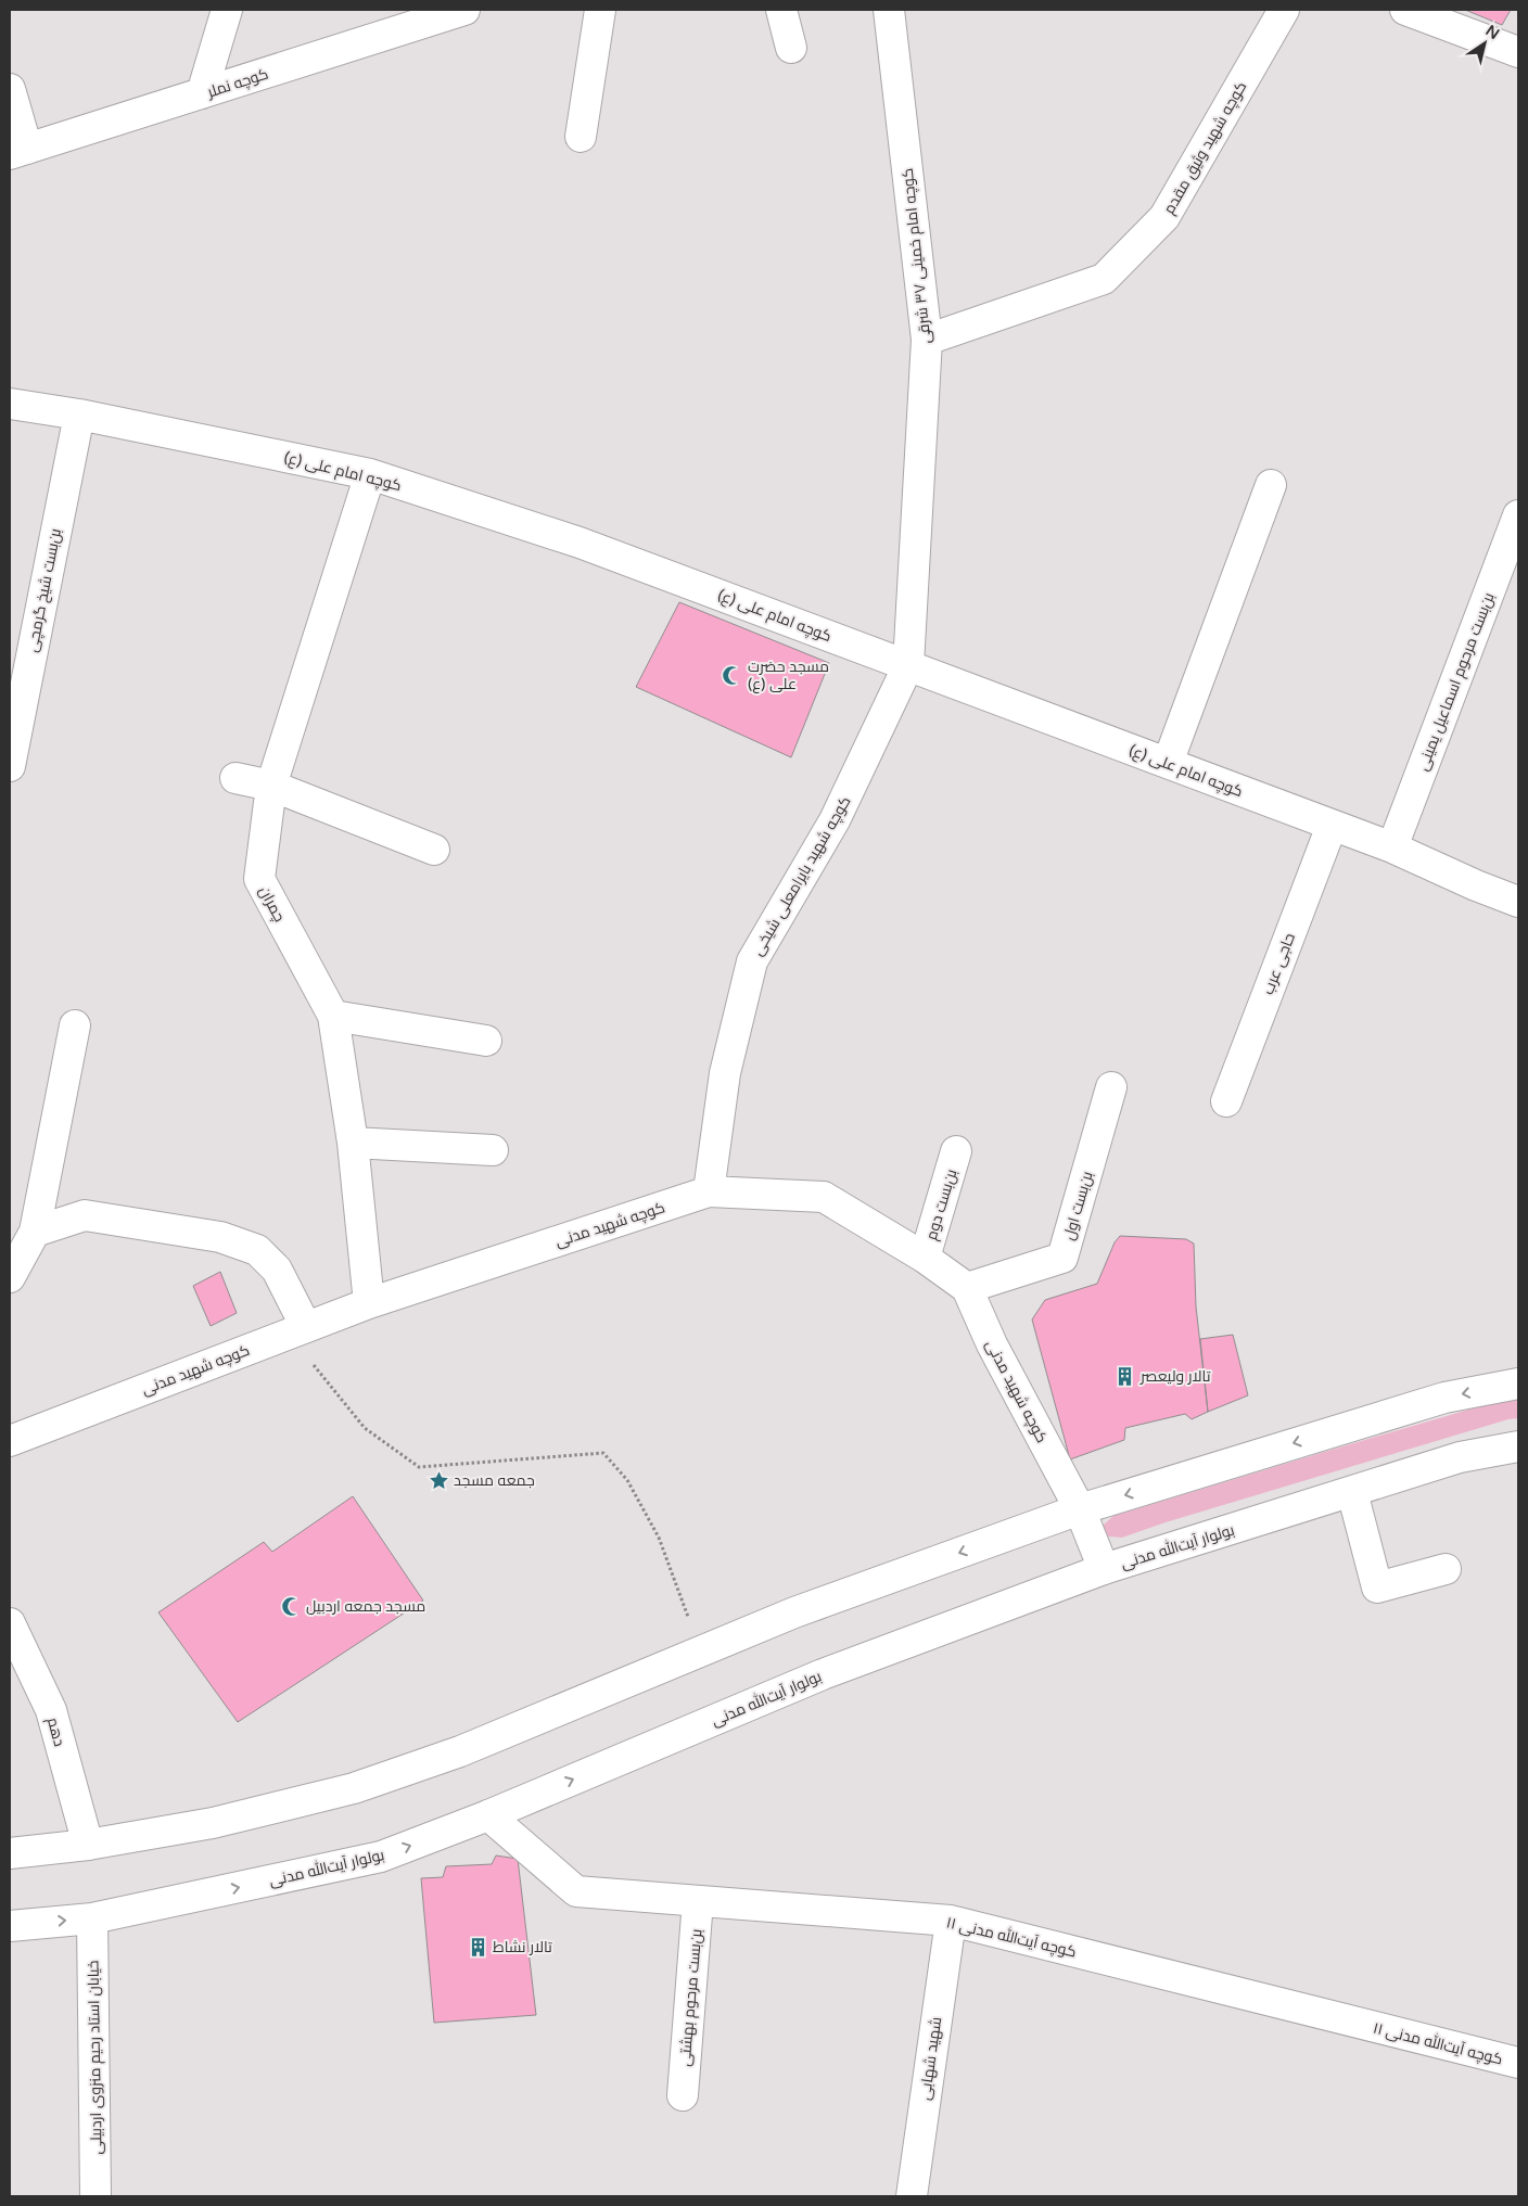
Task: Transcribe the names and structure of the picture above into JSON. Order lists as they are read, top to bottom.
{
  "streets": {
    "street": [
      "کوچه نملر",
      "کوچه شهید وثیق مقدم",
      "کوچه امام خمینی ۳۷ شرقی",
      "کوچه امام علی (ع)",
      "بن‌بست شیخ گرمچی",
      "بن‌بست مرحوم اسماعیل یمینی",
      "کوچه شهید بایرامعلی شیخی",
      "چمران",
      "حاجی عرب",
      "بن‌بست دوم",
      "بن‌بست اول",
      "کوچه شهید مدنی",
      "بولوار آیت‌الله مدنی",
      "دهم",
      "کوچه آیت‌الله مدنی ۱۱",
      "بن‌بست مرحوم بهشتی",
      "خیابان استاد رحیم منزوی اردبیلی",
      "شهید شهابی"
    ]
  },
  "crossings": [
    ["کوچه شهید وثیق مقدم", "کوچه امام خمینی ۳۷ شرقی"],
    ["کوچه امام خمینی ۳۷ شرقی", "کوچه امام علی (ع)"],
    ["کوچه امام خمینی ۳۷ شرقی", "کوچه شهید بایرامعلی شیخی"],
    ["کوچه امام علی (ع)", "بن‌بست شیخ گرمچی"],
    ["کوچه امام علی (ع)", "بن‌بست مرحوم اسماعیل یمینی"],
    ["کوچه امام علی (ع)", "کوچه شهید بایرامعلی شیخی"],
    ["کوچه امام علی (ع)", "چمران"],
    ["کوچه امام علی (ع)", "حاجی عرب"],
    ["کوچه شهید بایرامعلی شیخی", "کوچه شهید مدنی"],
    ["چمران", "کوچه شهید مدنی"],
    ["بن‌بست دوم", "کوچه شهید مدنی"],
    ["بن‌بست اول", "کوچه شهید مدنی"],
    ["کوچه شهید مدنی", "بولوار آیت‌الله مدنی"],
    ["بولوار آیت‌الله مدنی", "کوچه آیت‌الله مدنی ۱۱"],
    ["بولوار آیت‌الله مدنی", "خیابان استاد رحیم منزوی اردبیلی"],
    ["کوچه آیت‌الله مدنی ۱۱", "بن‌بست مرحوم بهشتی"],
    ["کوچه آیت‌الله مدنی ۱۱", "شهید شهابی"]
  ],
  "places": {
    "mosque": ["مسجد حضرت علی (ع)", "مسجد جمعه اردبیل"],
    "building": ["تالار ولیعصر", "تالار نشاط"],
    "place": ["جمعه مسجد"]
  },
  "north": "top right"
}
